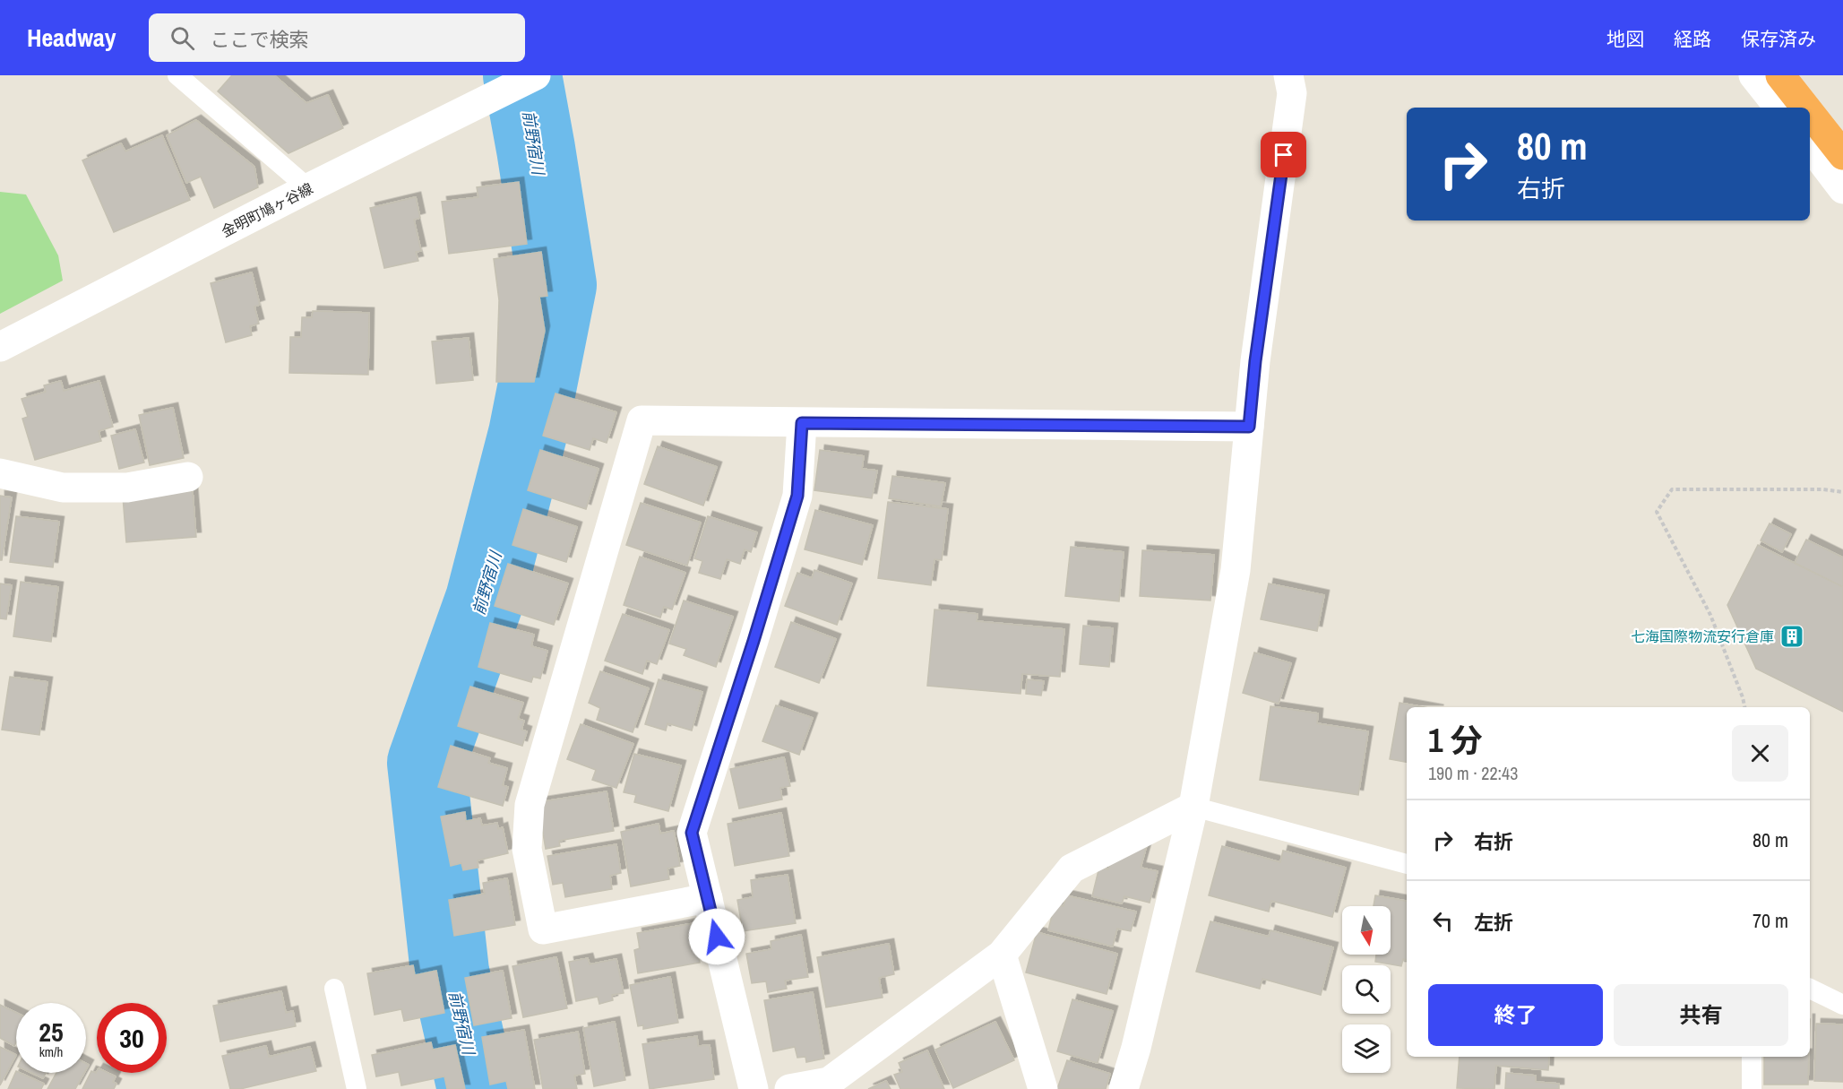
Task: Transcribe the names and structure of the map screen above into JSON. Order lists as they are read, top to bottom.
{
  "streets": {
    "street": ["金明町鳩ヶ谷線"]
  },
  "water": ["前野宿川"],
  "places": {
    "building": ["七海国際物流安行倉庫"]
  },
  "north": "bottom",
  "page": {
    "header": "Headway",
    "search": "ここで検索",
    "nav": ["地図", "経路", "保存済み"],
    "turn": ["80 m", "右折"],
    "heading": ["1 分", "190 m · 22:43"],
    "list": [
      {
        "name": "右折",
        "value": "80 m"
      },
      {
        "name": "左折",
        "value": "70 m"
      }
    ],
    "buttons": ["終了", "共有"],
    "speed": "25 km/h",
    "limit": "30"
  }
}
